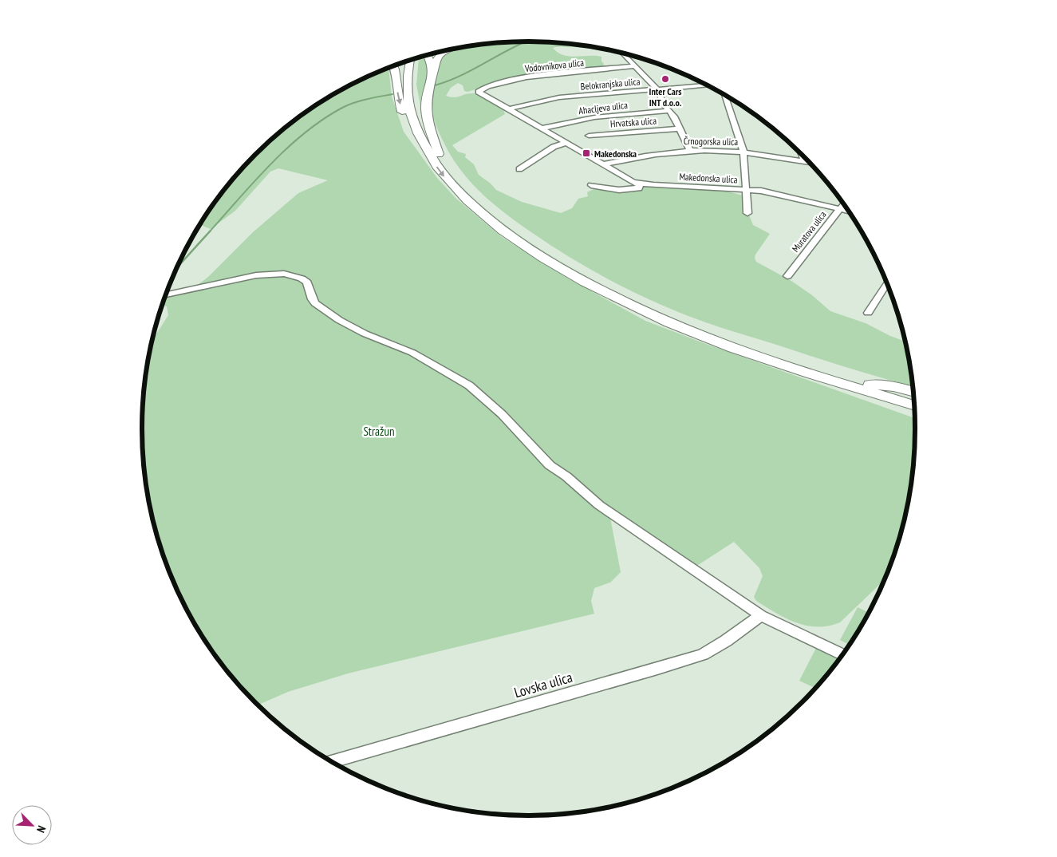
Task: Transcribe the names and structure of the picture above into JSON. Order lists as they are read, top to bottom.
{
  "streets": {
    "street": [
      "Vodovnikova ulica",
      "Belokranjska ulica",
      "Ahacljeva ulica",
      "Hrvatska ulica",
      "Črnogorska ulica",
      "Makedonska ulica",
      "Muratova ulica",
      "Lovska ulica"
    ]
  },
  "crossings": [
    ["Vodovnikova ulica", "Makedonska ulica"],
    ["Belokranjska ulica", "Makedonska ulica"],
    ["Ahacljeva ulica", "Makedonska ulica"],
    ["Črnogorska ulica", "Makedonska ulica"],
    ["Makedonska ulica", "Muratova ulica"]
  ],
  "parks": ["Stražun"],
  "places": {
    "other": ["Inter Cars INT d.o.o."],
    "transit": ["Makedonska"]
  },
  "north": "bottom right"
}
